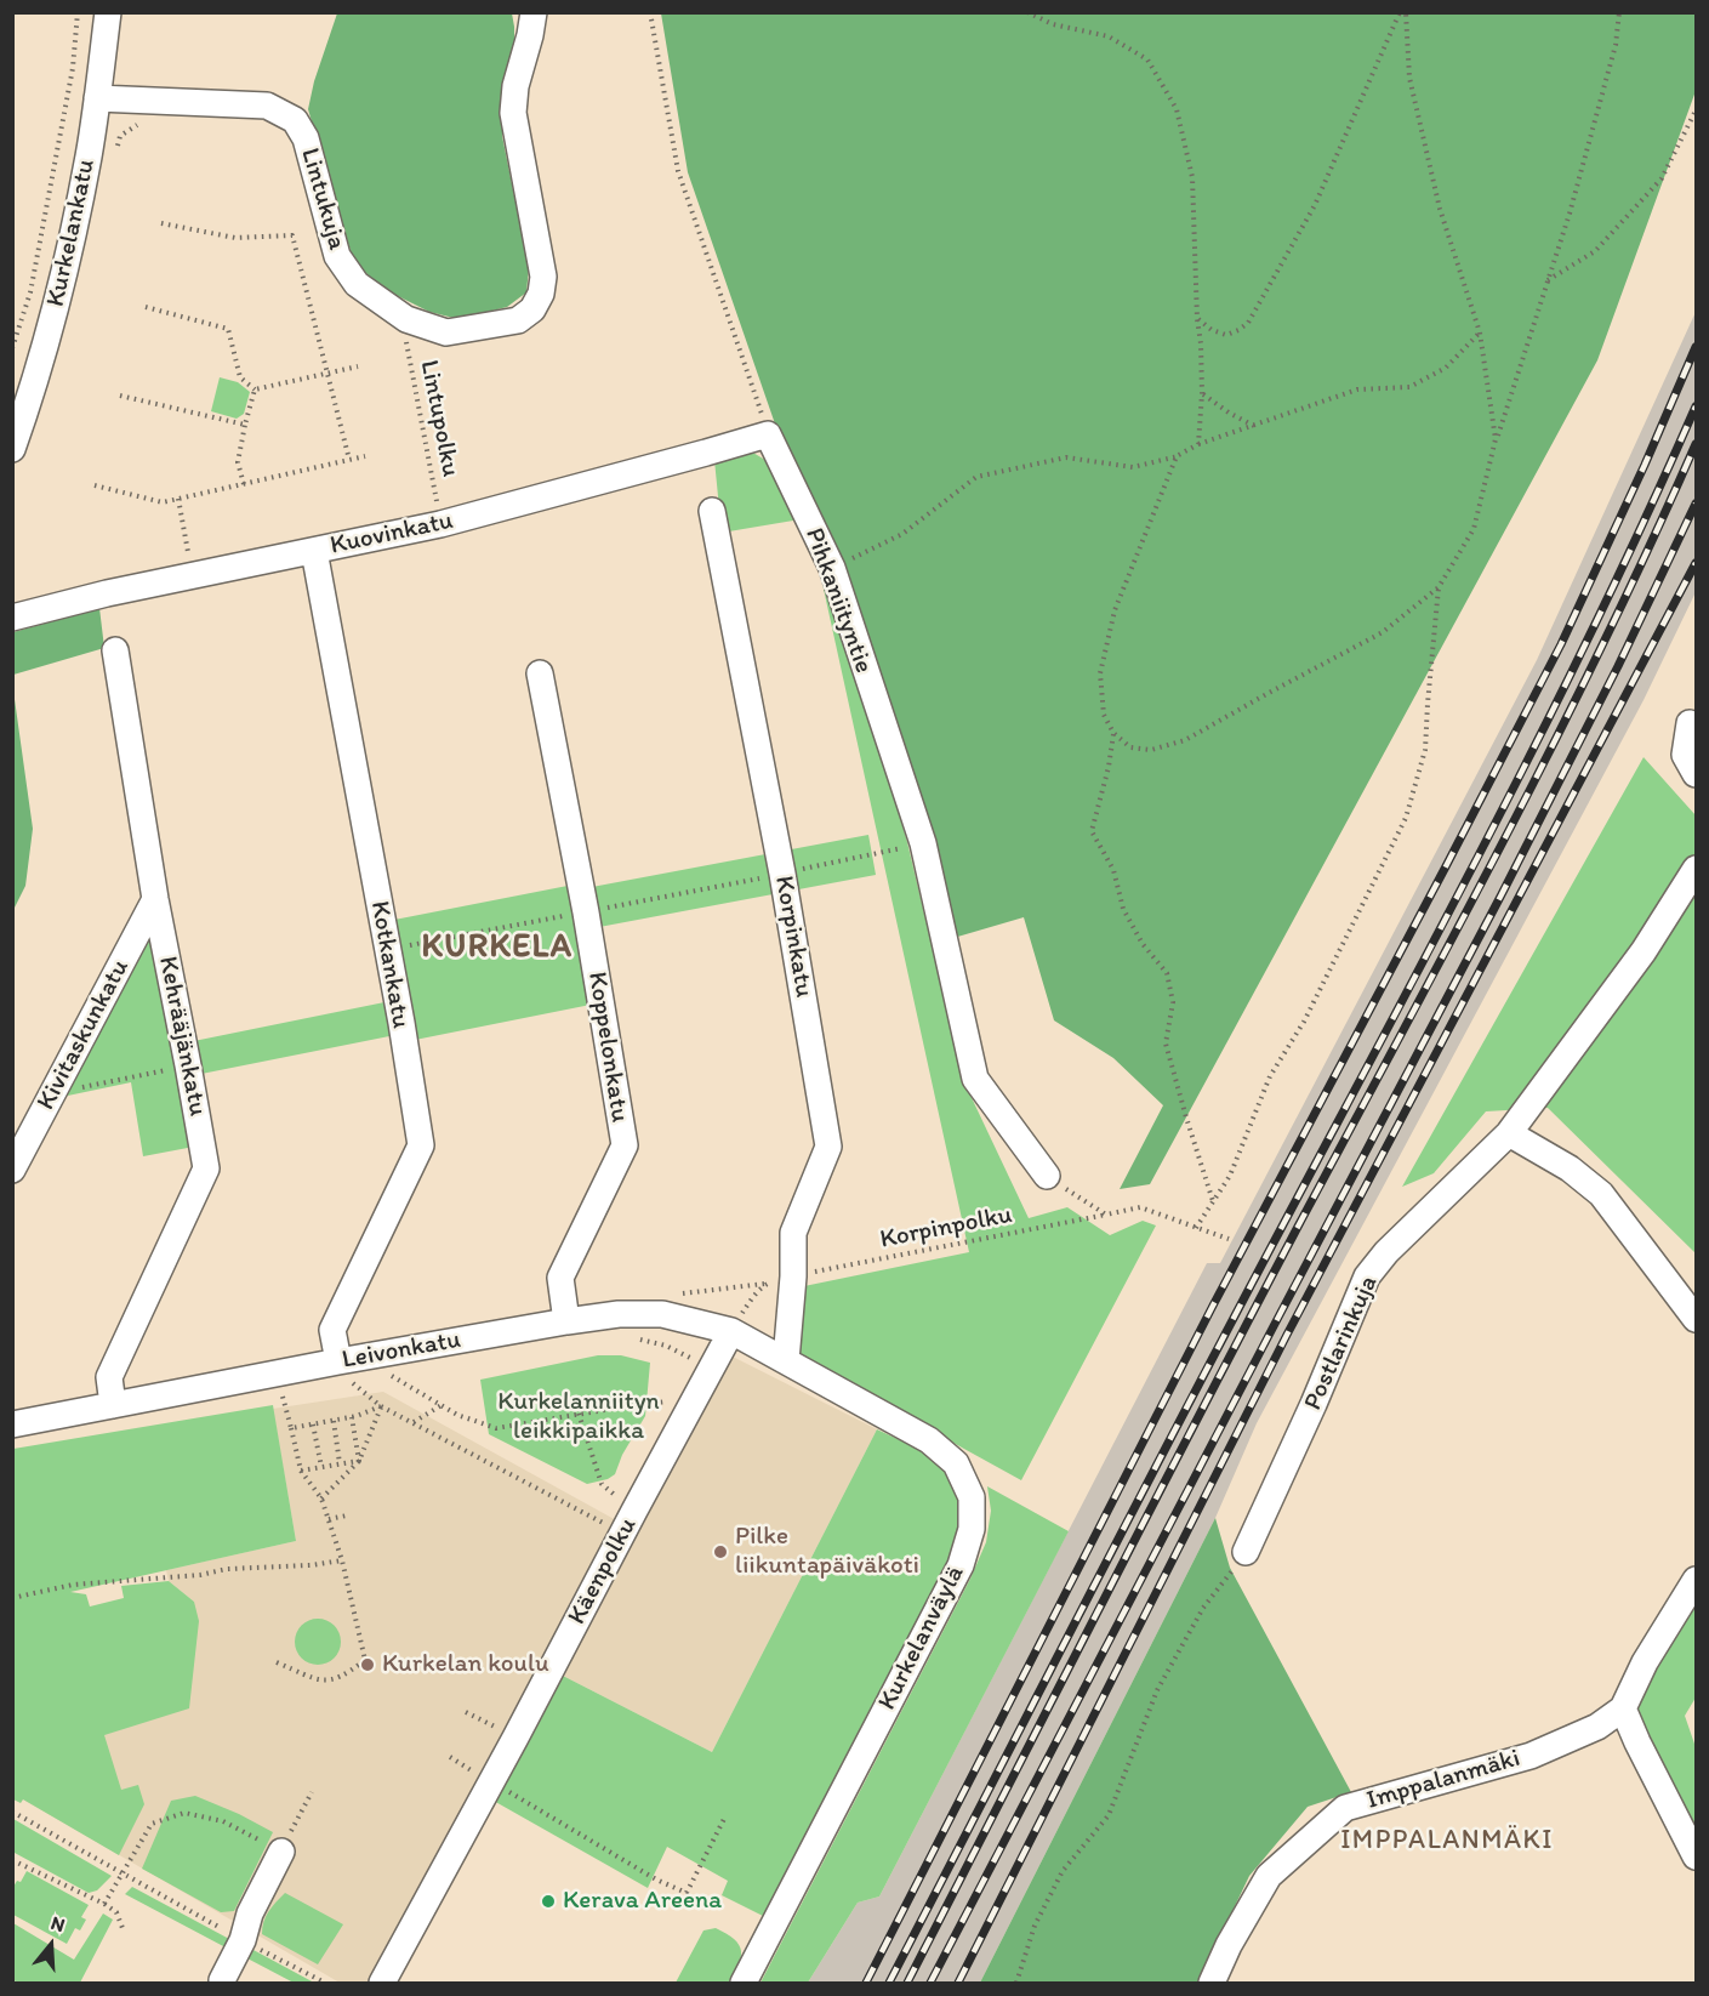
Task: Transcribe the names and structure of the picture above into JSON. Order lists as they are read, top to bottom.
{
  "streets": {
    "street": [
      "Lintukuja",
      "Kurkelankatu",
      "Kuovinkatu",
      "Pihkaniityntie",
      "Korpinkatu",
      "Kotkankatu",
      "Kivitaskunkatu",
      "Kehrääjänkatu",
      "Koppelonkatu",
      "Postlarinkuja",
      "Leivonkatu",
      "Käenpolku",
      "Kurkelanväylä",
      "Imppalanmäki"
    ],
    "path": ["Lintupolku", "Korpinpolku"]
  },
  "crossings": [
    ["Lintukuja", "Kurkelankatu"],
    ["Lintupolku", "Kuovinkatu"],
    ["Kuovinkatu", "Pihkaniityntie"],
    ["Kuovinkatu", "Kotkankatu"],
    ["Korpinkatu", "Korpinpolku"],
    ["Korpinkatu", "Leivonkatu"],
    ["Korpinkatu", "Kurkelanväylä"],
    ["Kotkankatu", "Leivonkatu"],
    ["Kivitaskunkatu", "Kehrääjänkatu"],
    ["Kehrääjänkatu", "Leivonkatu"],
    ["Koppelonkatu", "Leivonkatu"],
    ["Leivonkatu", "Käenpolku"],
    ["Leivonkatu", "Kurkelanväylä"]
  ],
  "districts": ["KURKELA", "IMPPALANMÄKI"],
  "parks": ["Kurkelanniityn leikkipaikka"],
  "places": ["Pilke liikuntapäiväkoti", "Kurkelan koulu", "Kerava Areena"],
  "north": "top"
}
